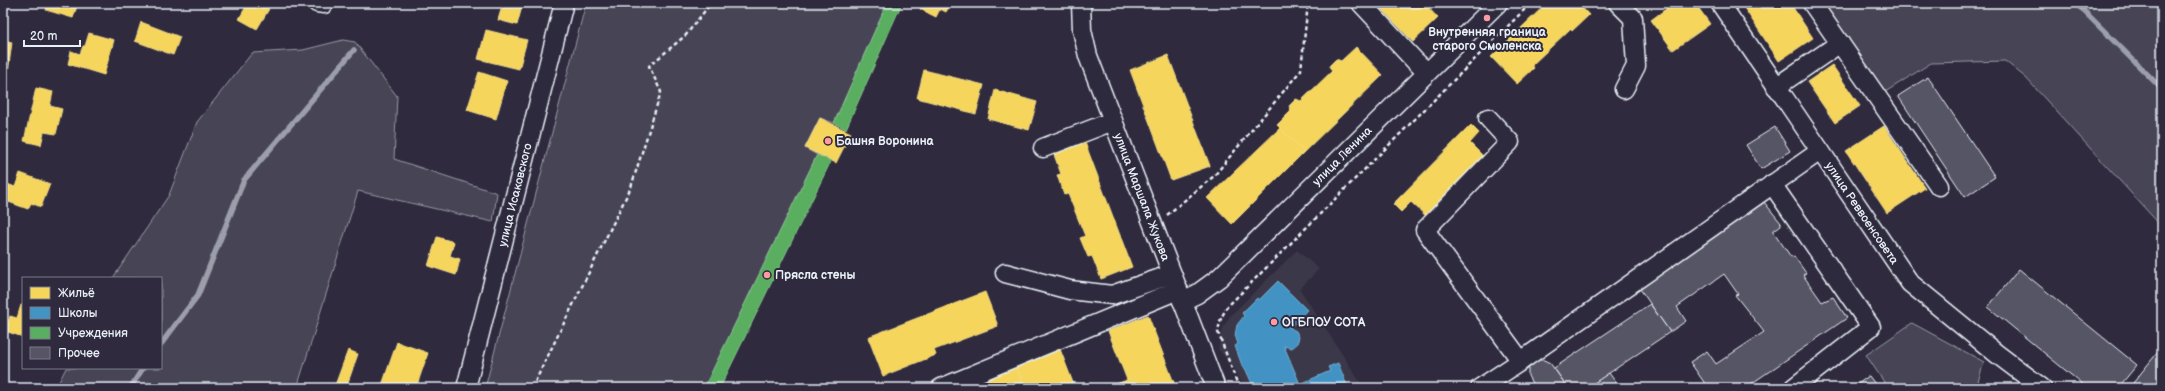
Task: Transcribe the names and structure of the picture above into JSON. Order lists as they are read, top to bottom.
{
  "streets": {
    "street": [
      "улица Ленина",
      "улица Исаковского",
      "улица Маршала Жукова",
      "улица Реввоенсовета"
    ]
  },
  "crossings": [
    ["улица Ленина", "улица Маршала Жукова"]
  ],
  "places": [
    "Внутренняя граница старого Смоленска",
    "Башня Воронина",
    "Прясла стены",
    "ОГБПОУ СОТА"
  ],
  "legend": [
    "Жильё",
    "Школы",
    "Учреждения",
    "Прочее"
  ],
  "scale_bar": "20 m"
}
